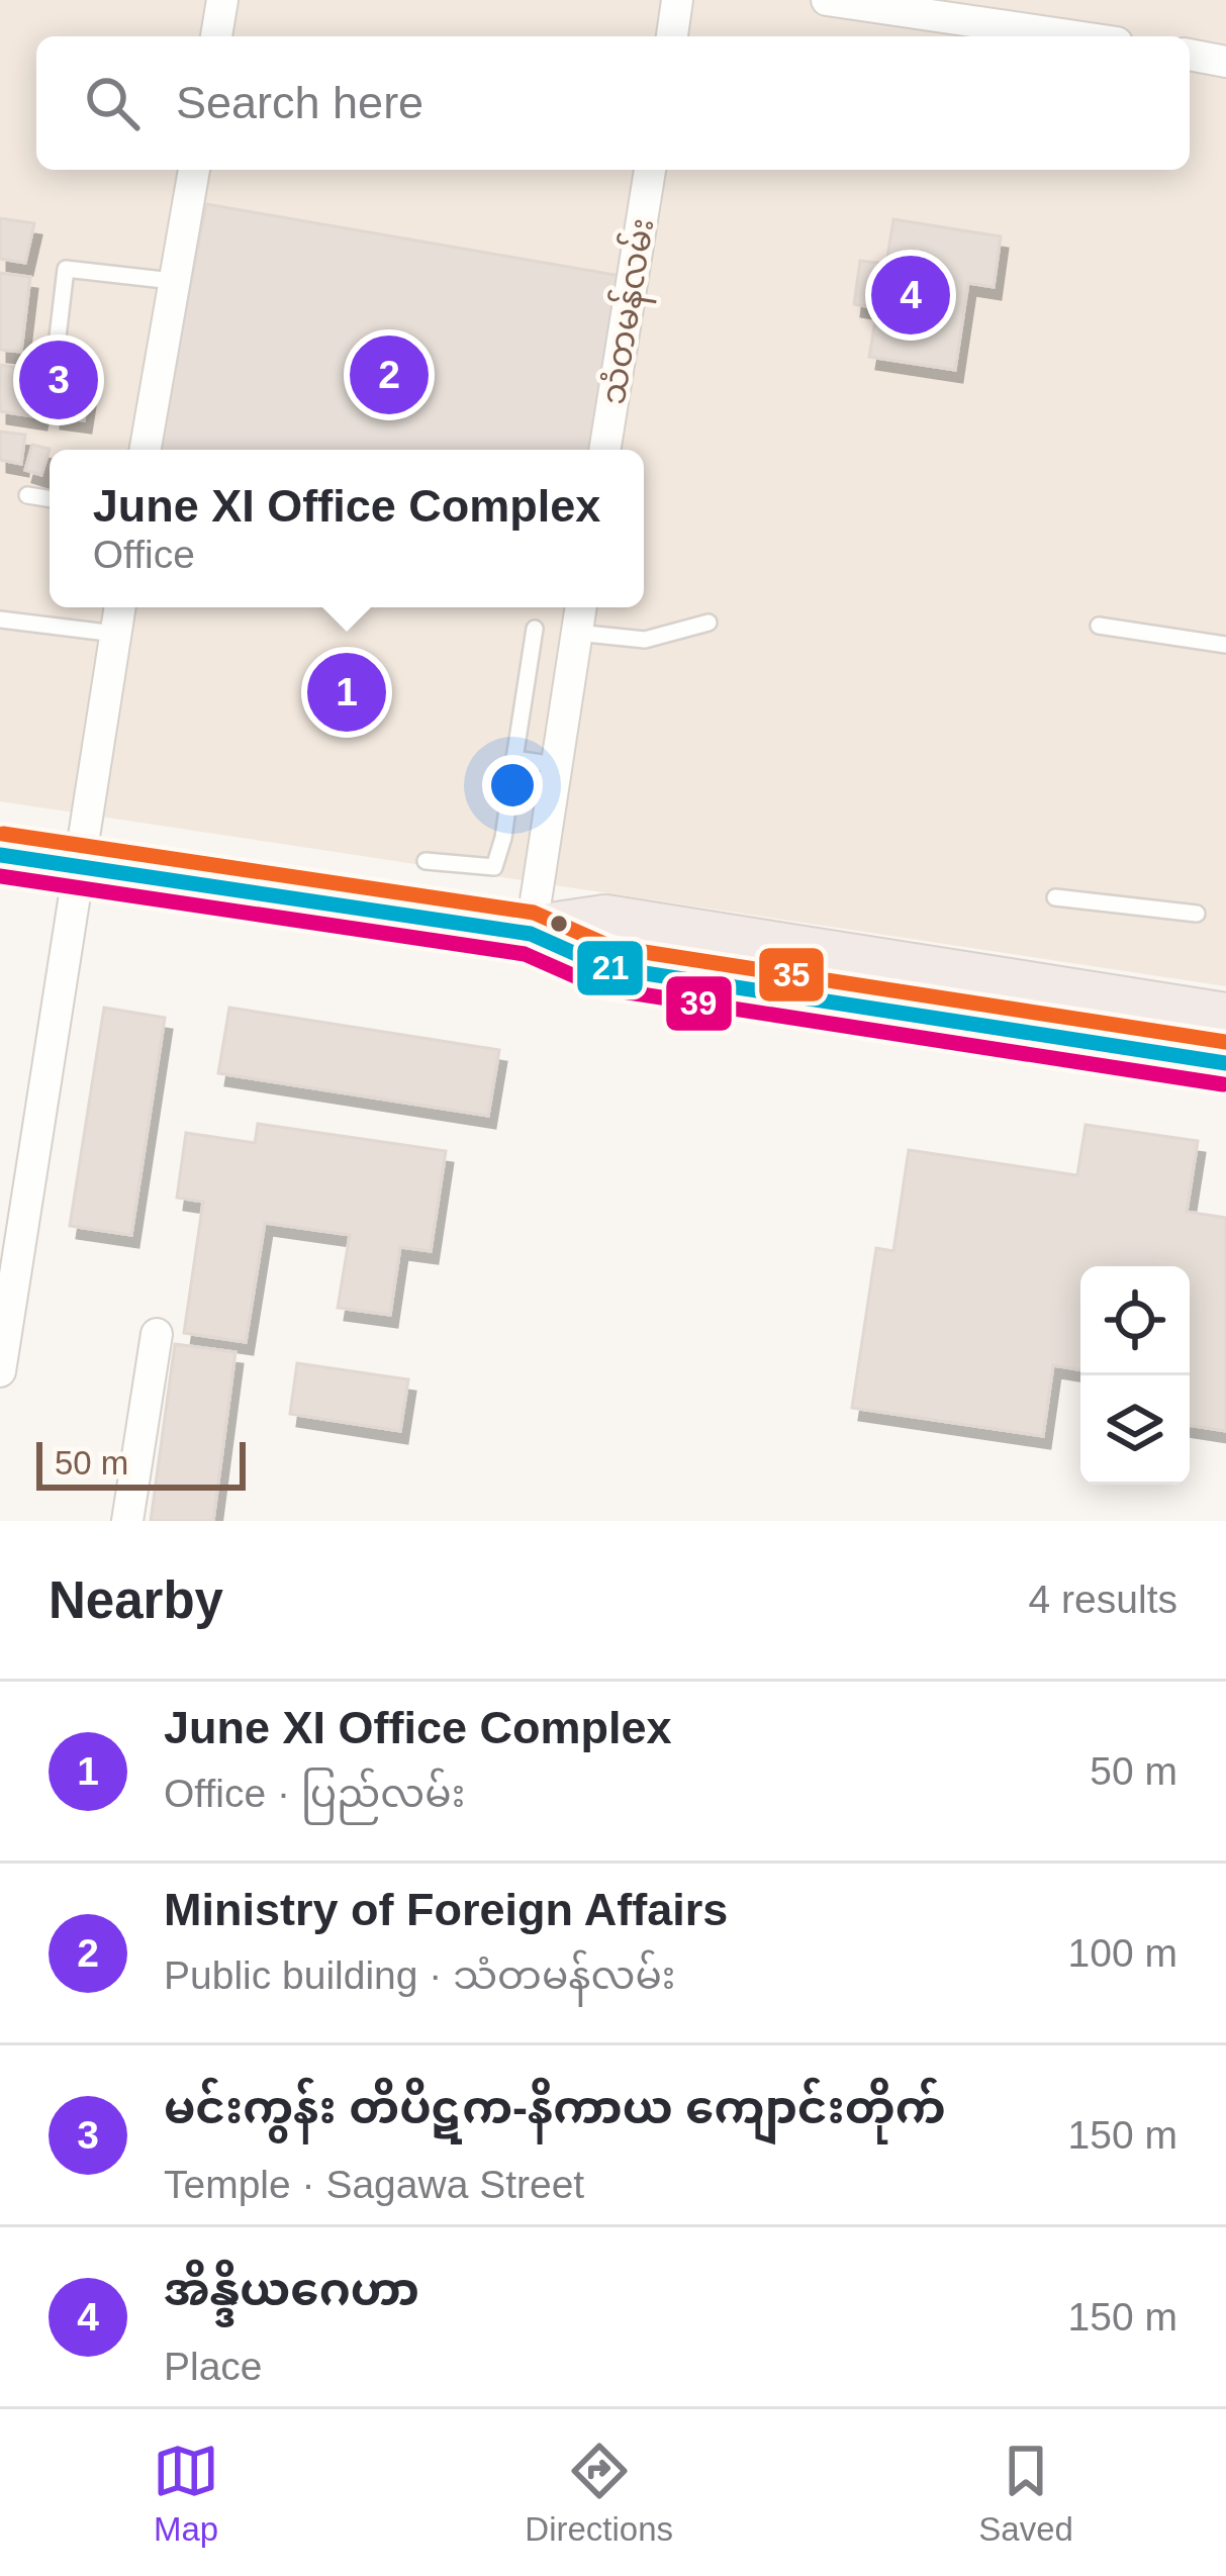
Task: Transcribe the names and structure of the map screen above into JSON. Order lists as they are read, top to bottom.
{
  "streets": {
    "street": ["သံတမန်လမ်း"]
  },
  "lines": ["transit line 35", "transit line 21", "transit line 39"],
  "scale_bar": "50 m",
  "page": {
    "search": "Search here",
    "pins": [
      "4",
      "2",
      "3",
      "1"
    ],
    "popup": ["June XI Office Complex", "Office"],
    "scale": "50 m",
    "heading": ["Nearby", "4 results"],
    "list": [
      {
        "mark": "1",
        "name": "June XI Office Complex",
        "note": "Office · ပြည်လမ်း",
        "value": "50 m"
      },
      {
        "mark": "2",
        "name": "Ministry of Foreign Affairs",
        "note": "Public building · သံတမန်လမ်း",
        "value": "100 m"
      },
      {
        "mark": "3",
        "name": "မင်းကွန်း တိပိဋက-နိကာယ ကျောင်းတိုက်",
        "note": "Temple · Sagawa Street",
        "value": "150 m"
      },
      {
        "mark": "4",
        "name": "အိန္ဒိယဂေဟာ",
        "note": "Place",
        "value": "150 m"
      }
    ],
    "nav": ["Map", "Directions", "Saved"]
  }
}
